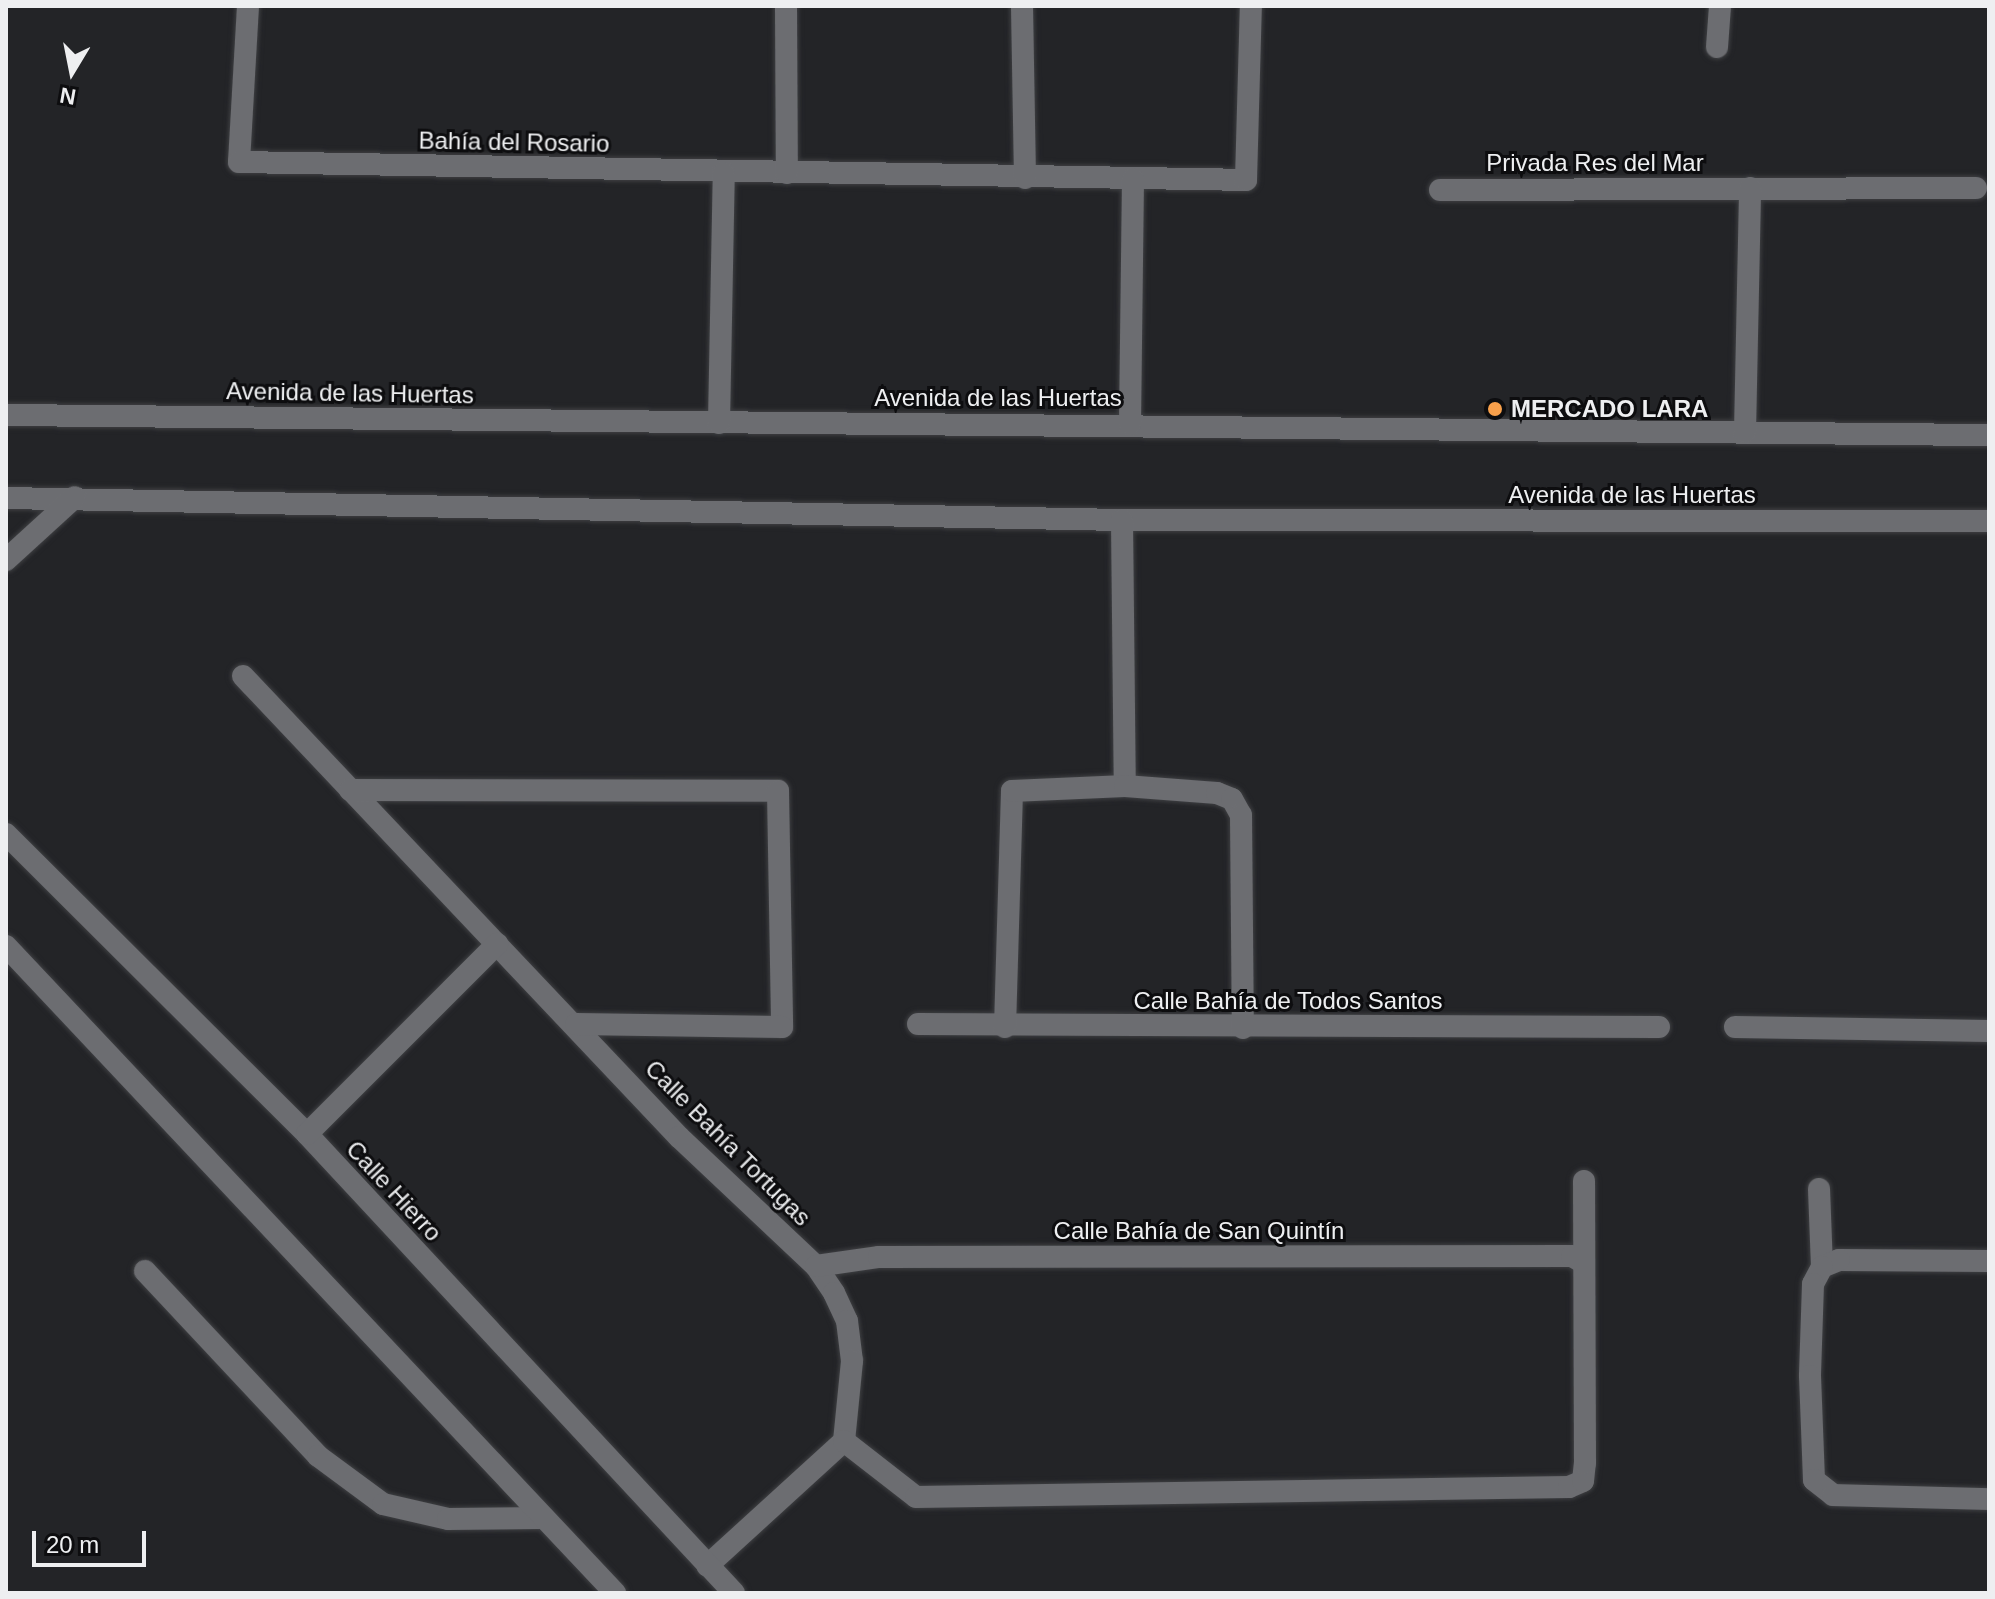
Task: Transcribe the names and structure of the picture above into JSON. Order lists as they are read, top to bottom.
{
  "streets": {
    "street": [
      "Bahía del Rosario",
      "Privada Res del Mar",
      "Avenida de las Huertas",
      "Calle Bahía de Todos Santos",
      "Calle Bahía Tortugas",
      "Calle Hierro",
      "Calle Bahía de San Quintín"
    ]
  },
  "crossings": [
    ["Calle Bahía Tortugas", "Calle Bahía de San Quintín"]
  ],
  "places": ["MERCADO LARA"],
  "scale_bar": "20 m",
  "north": "bottom"
}
